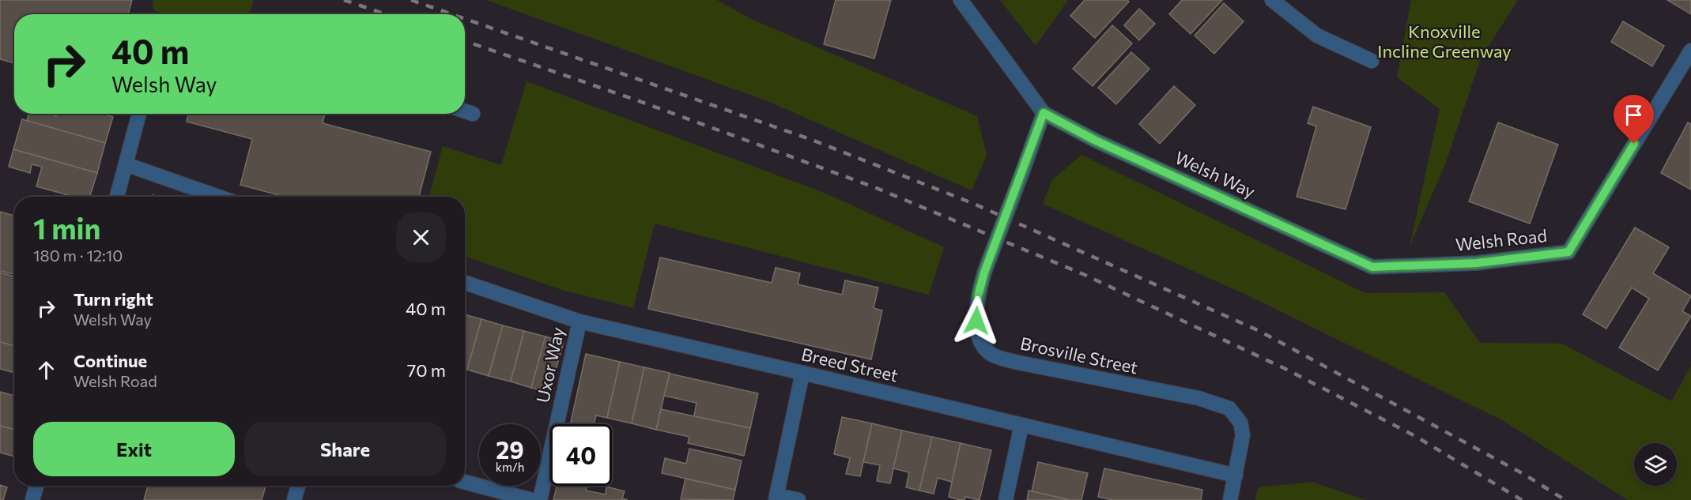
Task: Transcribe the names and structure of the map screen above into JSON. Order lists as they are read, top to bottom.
{
  "streets": {
    "street": [
      "Welsh Way",
      "Welsh Road",
      "Brosville Street",
      "Uxor Way",
      "Breed Street"
    ]
  },
  "crossings": [
    ["Welsh Way", "Welsh Road"],
    ["Welsh Way", "Brosville Street"],
    ["Brosville Street", "Breed Street"],
    ["Uxor Way", "Breed Street"]
  ],
  "parks": ["Knoxville Incline Greenway"],
  "page": {
    "turn": ["40 m", "Welsh Way"],
    "heading": ["1 min", "180 m · 12:10"],
    "list": [
      {
        "name": "Turn right",
        "note": "Welsh Way",
        "value": "40 m"
      },
      {
        "name": "Continue",
        "note": "Welsh Road",
        "value": "70 m"
      }
    ],
    "buttons": ["Exit", "Share"],
    "speed": "29 km/h",
    "limit": "40"
  }
}
